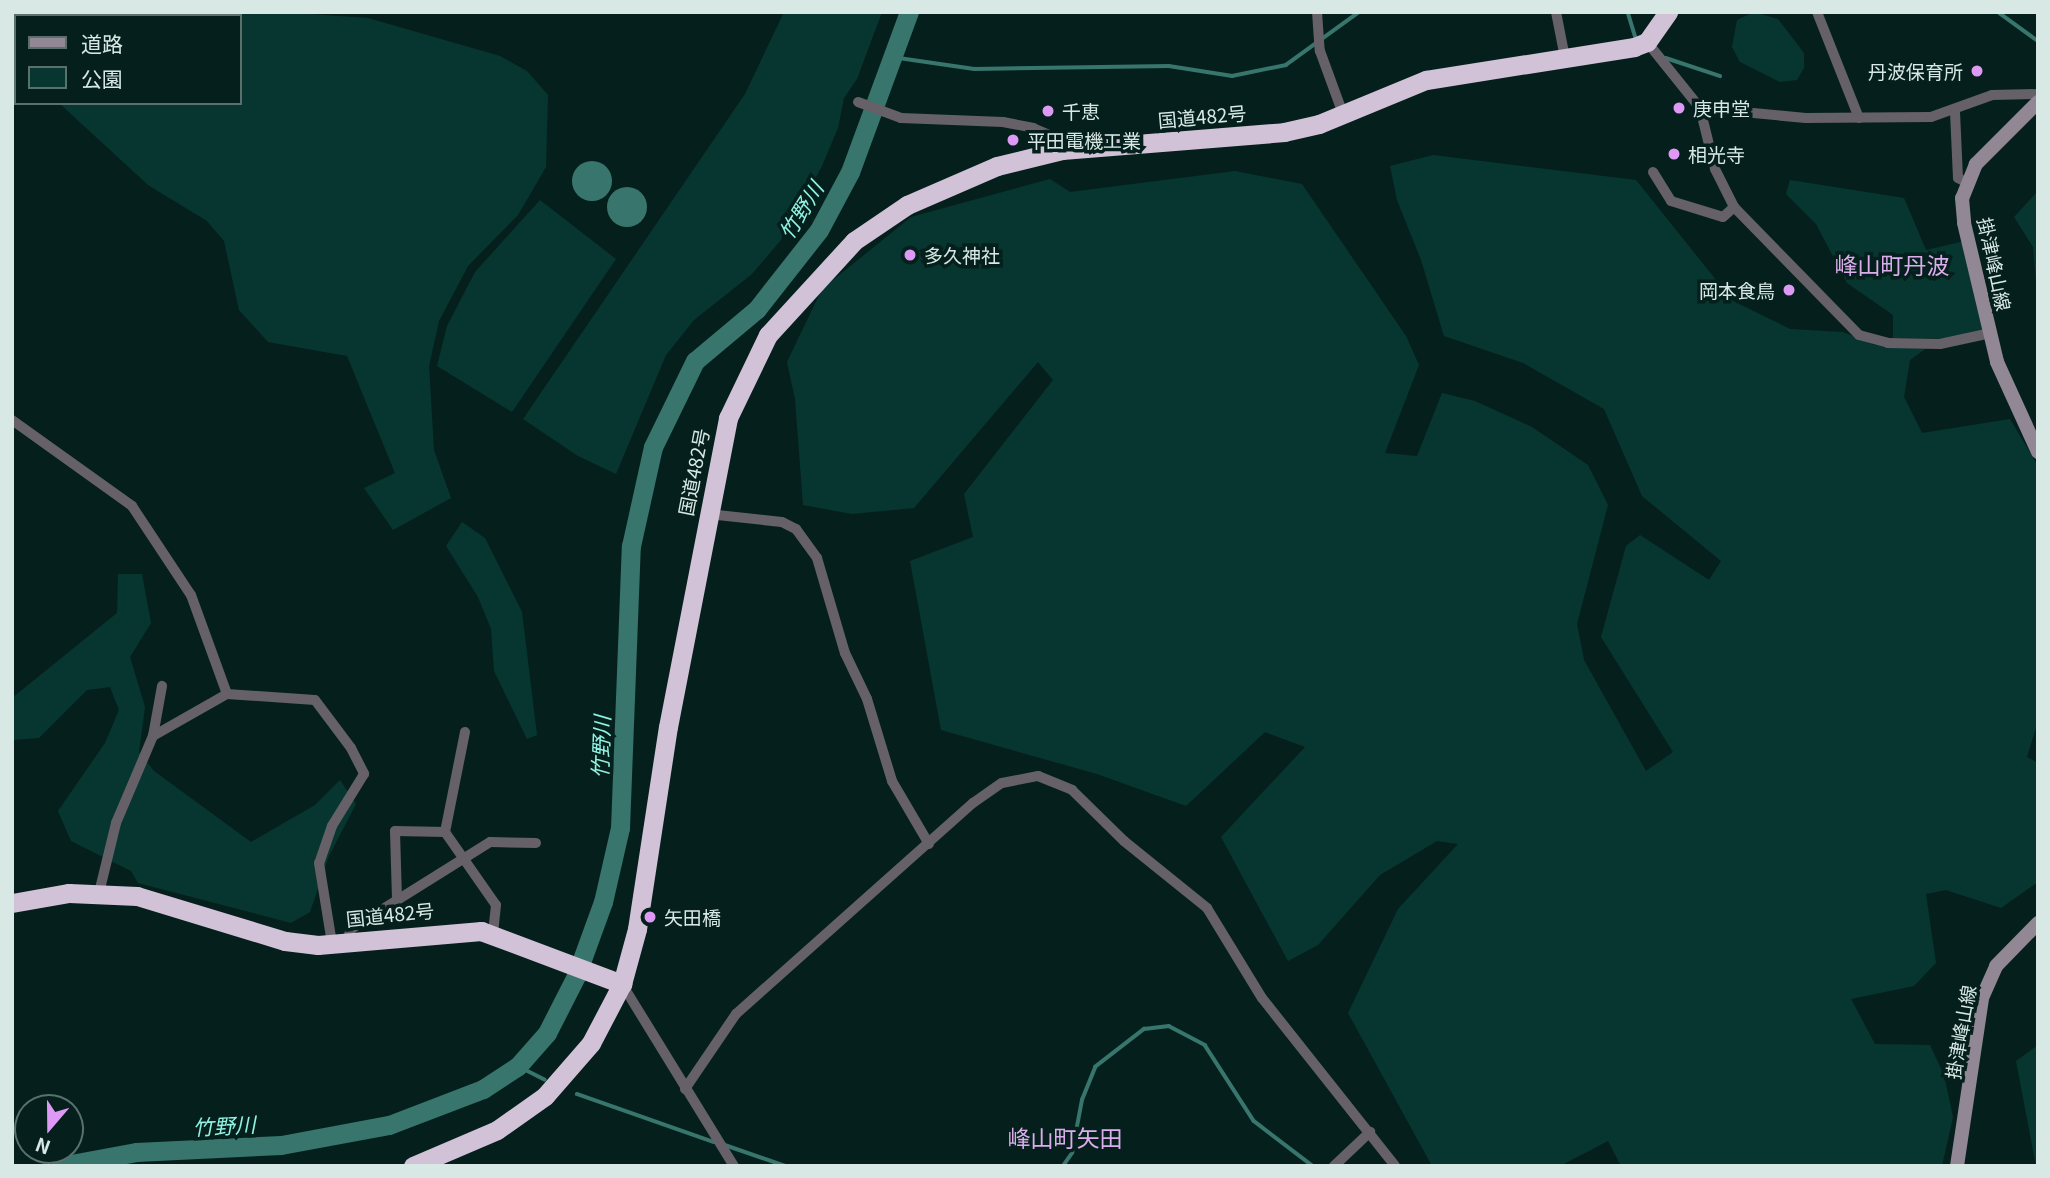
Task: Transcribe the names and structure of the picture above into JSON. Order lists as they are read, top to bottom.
{
  "streets": {
    "highway": ["国道482号"],
    "main road": ["掛津峰山線"]
  },
  "districts": ["峰山町丹波", "峰山町矢田"],
  "water": ["竹野川"],
  "places": [
    "丹波保育所",
    "庚申堂",
    "千恵",
    "平田電機工業",
    "相光寺",
    "多久神社",
    "岡本食鳥",
    "矢田橋"
  ],
  "legend": ["道路", "公園"],
  "north": "bottom"
}
